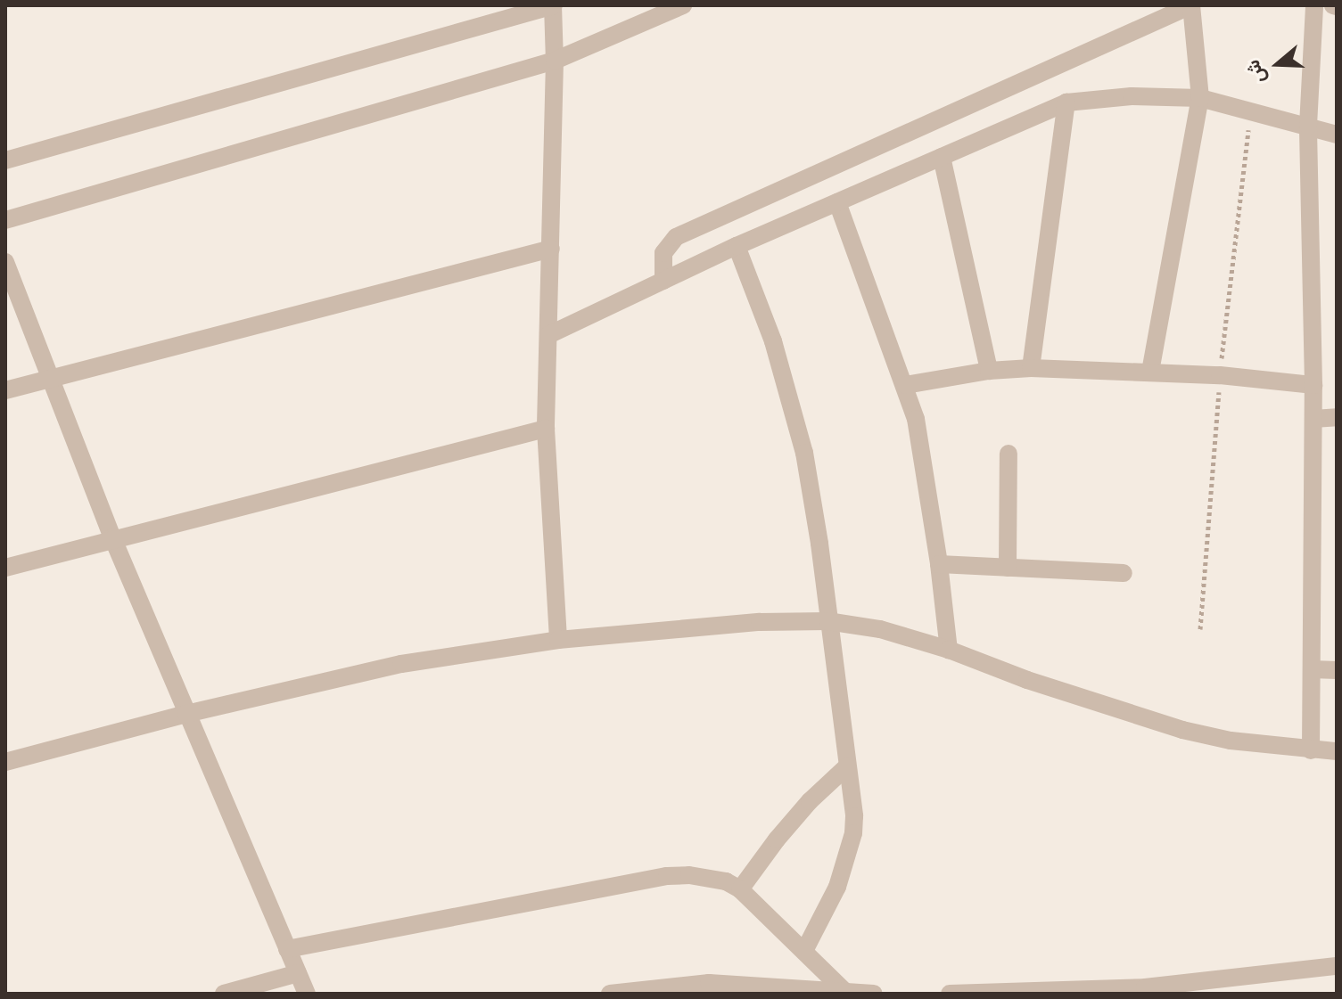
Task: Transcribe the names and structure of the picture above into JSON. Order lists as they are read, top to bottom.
{
  "north": "left"
}
